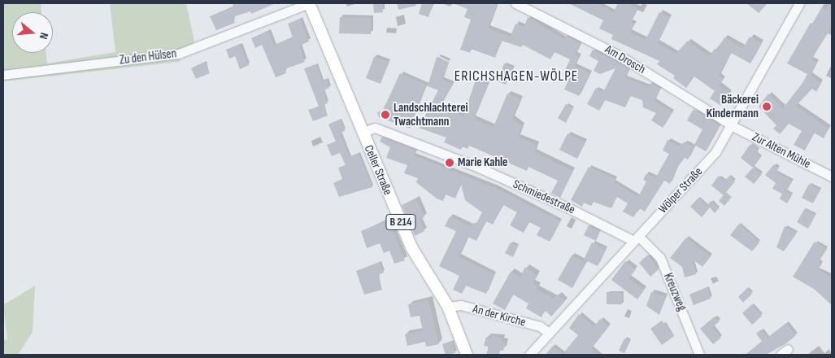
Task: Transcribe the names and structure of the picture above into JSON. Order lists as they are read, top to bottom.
{
  "streets": {
    "main road": ["Celler Straße", "B 214"],
    "street": [
      "Zu den Hülsen",
      "Am Drosch",
      "Zur Alten Mühle",
      "Wölper Straße",
      "Schmiedestraße",
      "Kreuzweg",
      "An der Kirche"
    ]
  },
  "crossings": [
    ["Zu den Hülsen", "Celler Straße"],
    ["Am Drosch", "Zur Alten Mühle"],
    ["Am Drosch", "Wölper Straße"],
    ["Zur Alten Mühle", "Wölper Straße"],
    ["Celler Straße", "Schmiedestraße"],
    ["Celler Straße", "An der Kirche"],
    ["Wölper Straße", "Schmiedestraße"],
    ["Wölper Straße", "Kreuzweg"],
    ["Wölper Straße", "An der Kirche"],
    ["Schmiedestraße", "Kreuzweg"]
  ],
  "districts": ["ERICHSHAGEN-WÖLPE"],
  "places": ["Bäckerei Kindermann", "Landschlachterei Twachtmann", "Marie Kahle"],
  "north": "right"
}
